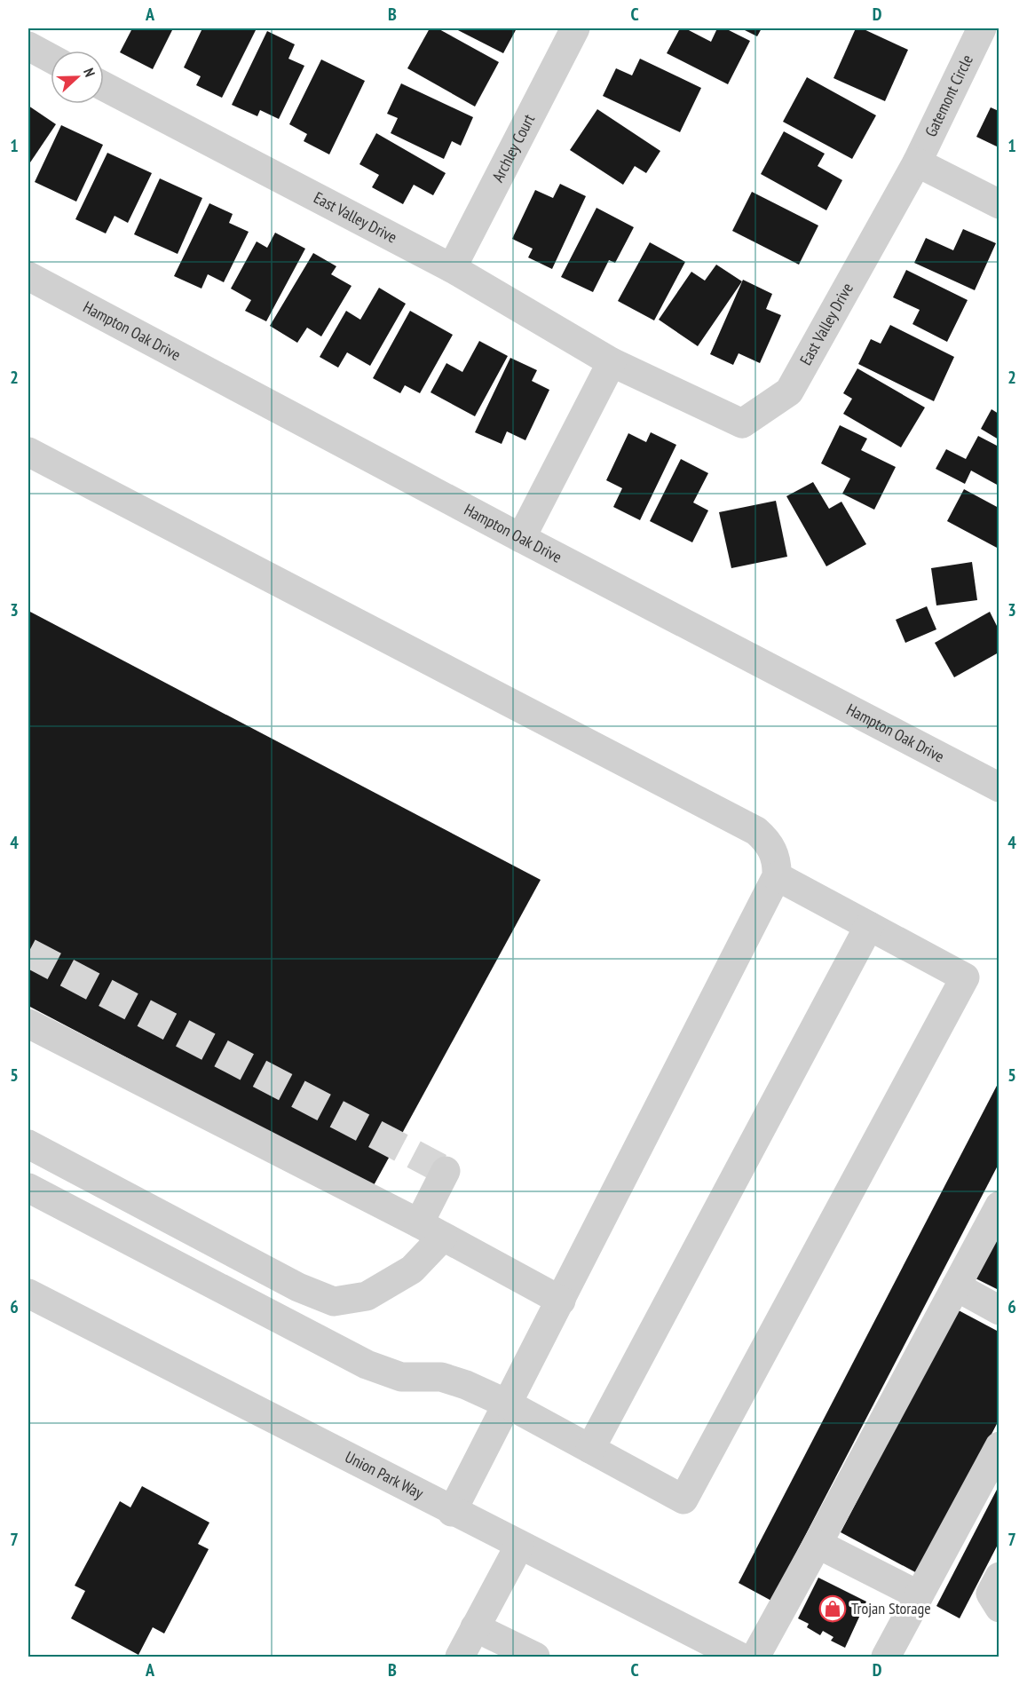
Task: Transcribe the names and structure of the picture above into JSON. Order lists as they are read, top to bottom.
{
  "streets": {
    "street": [
      "Gatemont Circle",
      "Archley Court",
      "East Valley Drive",
      "Hampton Oak Drive",
      "Union Park Way"
    ]
  },
  "crossings": [
    ["Gatemont Circle", "East Valley Drive"],
    ["Archley Court", "East Valley Drive"]
  ],
  "places": {
    "shop": ["Trojan Storage"]
  },
  "north": "right",
  "grid": {
    "columns": [
      "A",
      "B",
      "C",
      "D"
    ],
    "rows": [
      "1",
      "2",
      "3",
      "4",
      "5",
      "6",
      "7"
    ]
  }
}
